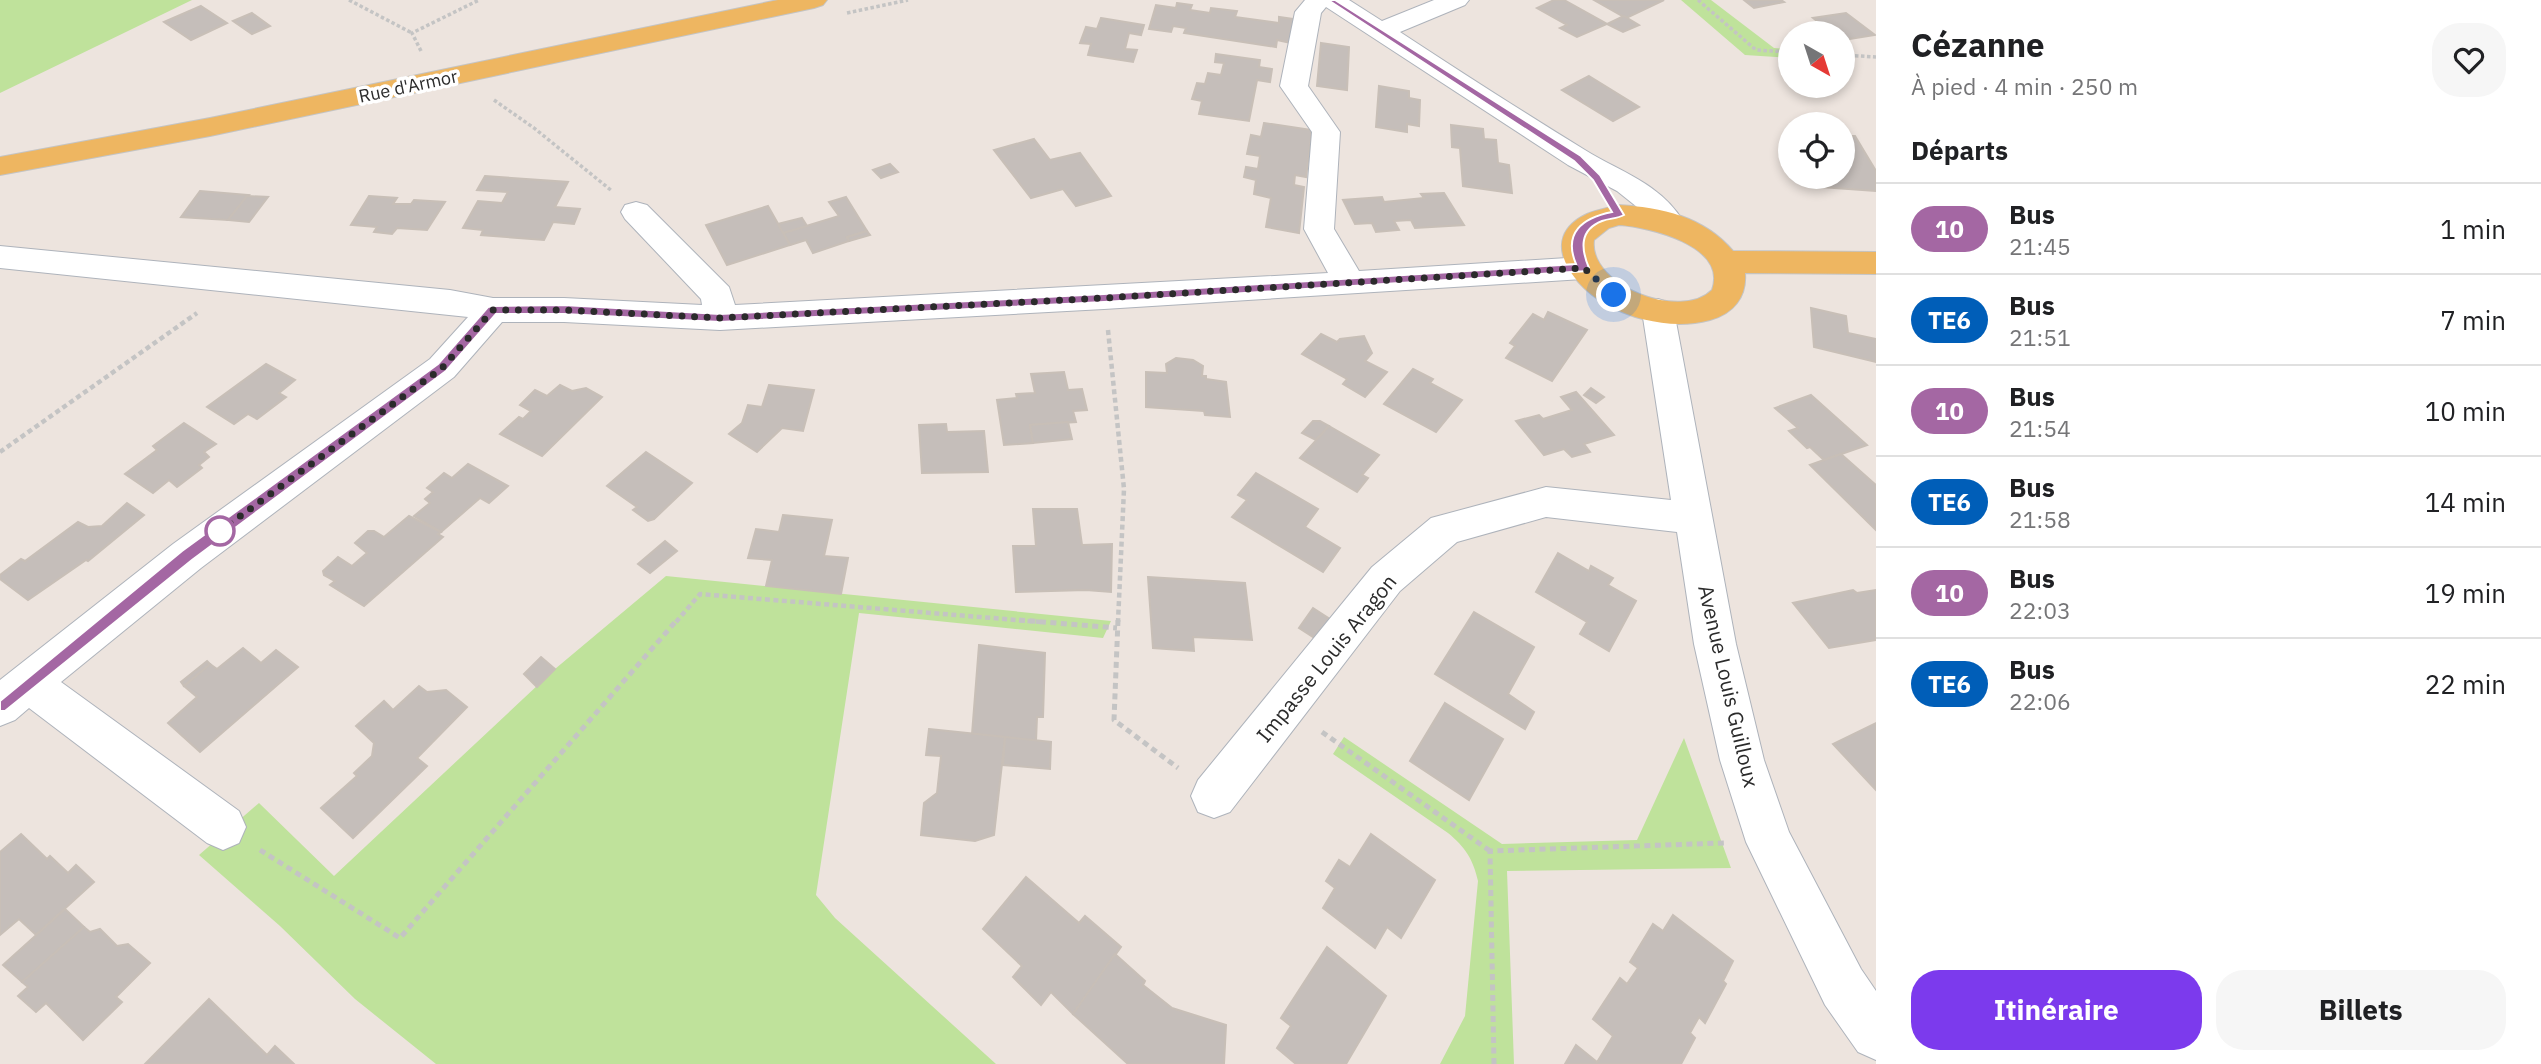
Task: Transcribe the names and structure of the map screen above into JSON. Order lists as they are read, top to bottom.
{
  "streets": {
    "main road": ["Rue d'Armor"],
    "street": ["Impasse Louis Aragon", "Avenue Louis Guilloux"]
  },
  "crossings": [
    ["Impasse Louis Aragon", "Avenue Louis Guilloux"]
  ],
  "lines": ["bus line 10"],
  "north": "bottom right",
  "page": {
    "heading": [
      ["Cézanne", "À pied · 4 min · 250 m"],
      "Départs"
    ],
    "list": [
      {
        "mark": "10",
        "name": "Bus",
        "note": "21:45",
        "value": "1 min"
      },
      {
        "mark": "TE6",
        "name": "Bus",
        "note": "21:51",
        "value": "7 min"
      },
      {
        "mark": "10",
        "name": "Bus",
        "note": "21:54",
        "value": "10 min"
      },
      {
        "mark": "TE6",
        "name": "Bus",
        "note": "21:58",
        "value": "14 min"
      },
      {
        "mark": "10",
        "name": "Bus",
        "note": "22:03",
        "value": "19 min"
      },
      {
        "mark": "TE6",
        "name": "Bus",
        "note": "22:06",
        "value": "22 min"
      }
    ],
    "buttons": ["Itinéraire", "Billets"]
  }
}
